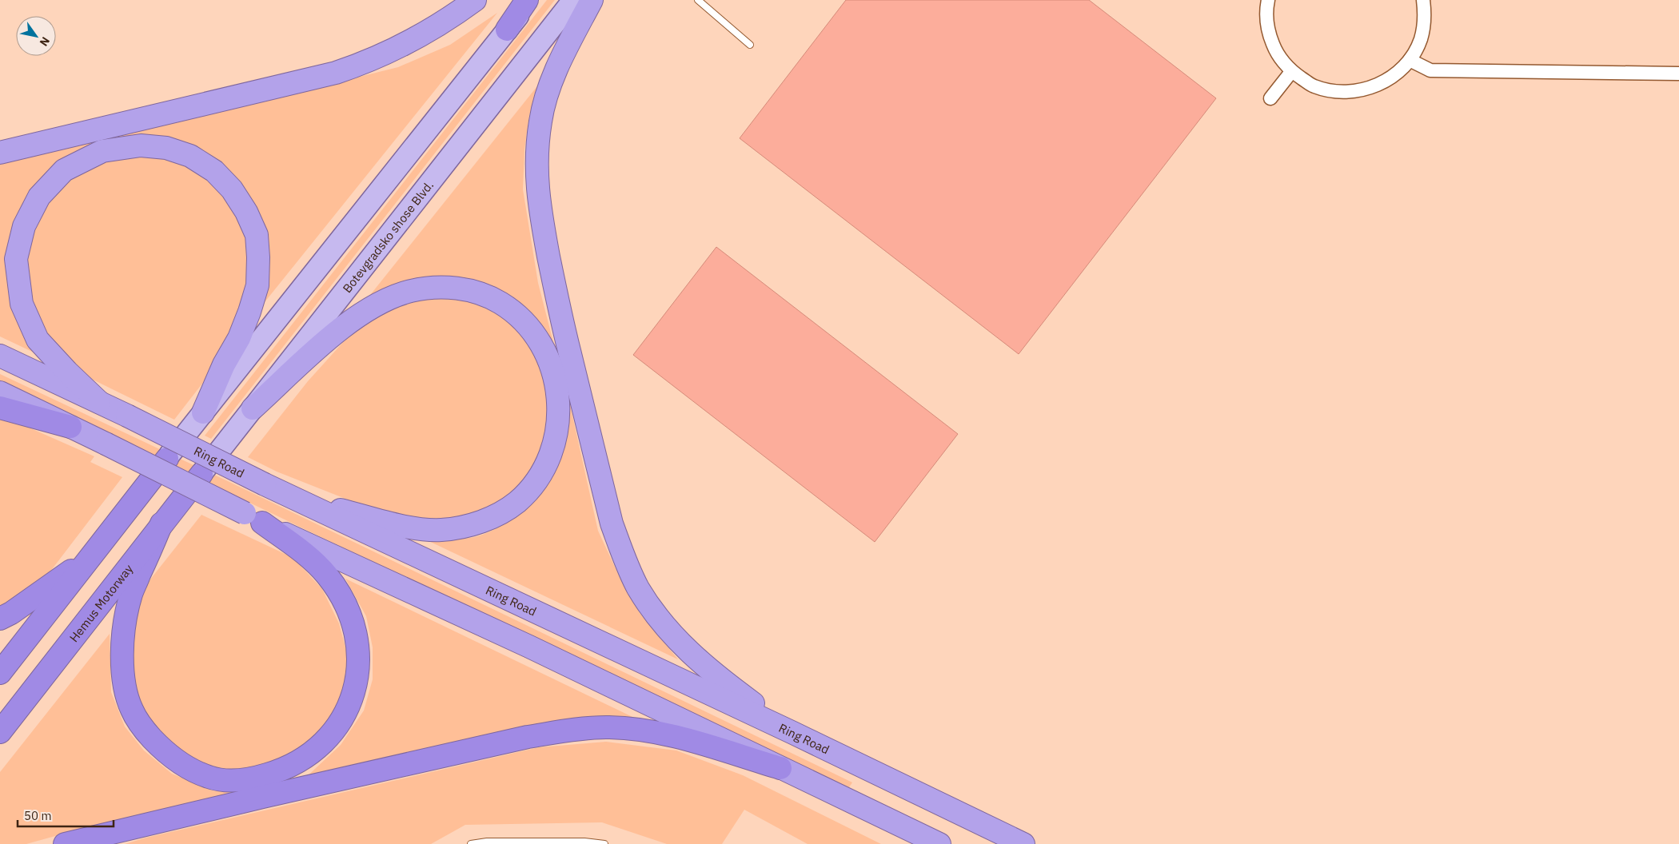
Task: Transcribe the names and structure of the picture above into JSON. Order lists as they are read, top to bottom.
{
  "streets": {
    "highway": ["Ring Road", "Hemus Motorway"],
    "main road": ["Botevgradsko shose Blvd."]
  },
  "crossings": [
    ["Botevgradsko shose Blvd.", "Hemus Motorway"]
  ],
  "scale_bar": "50 m",
  "north": "bottom right"
}
